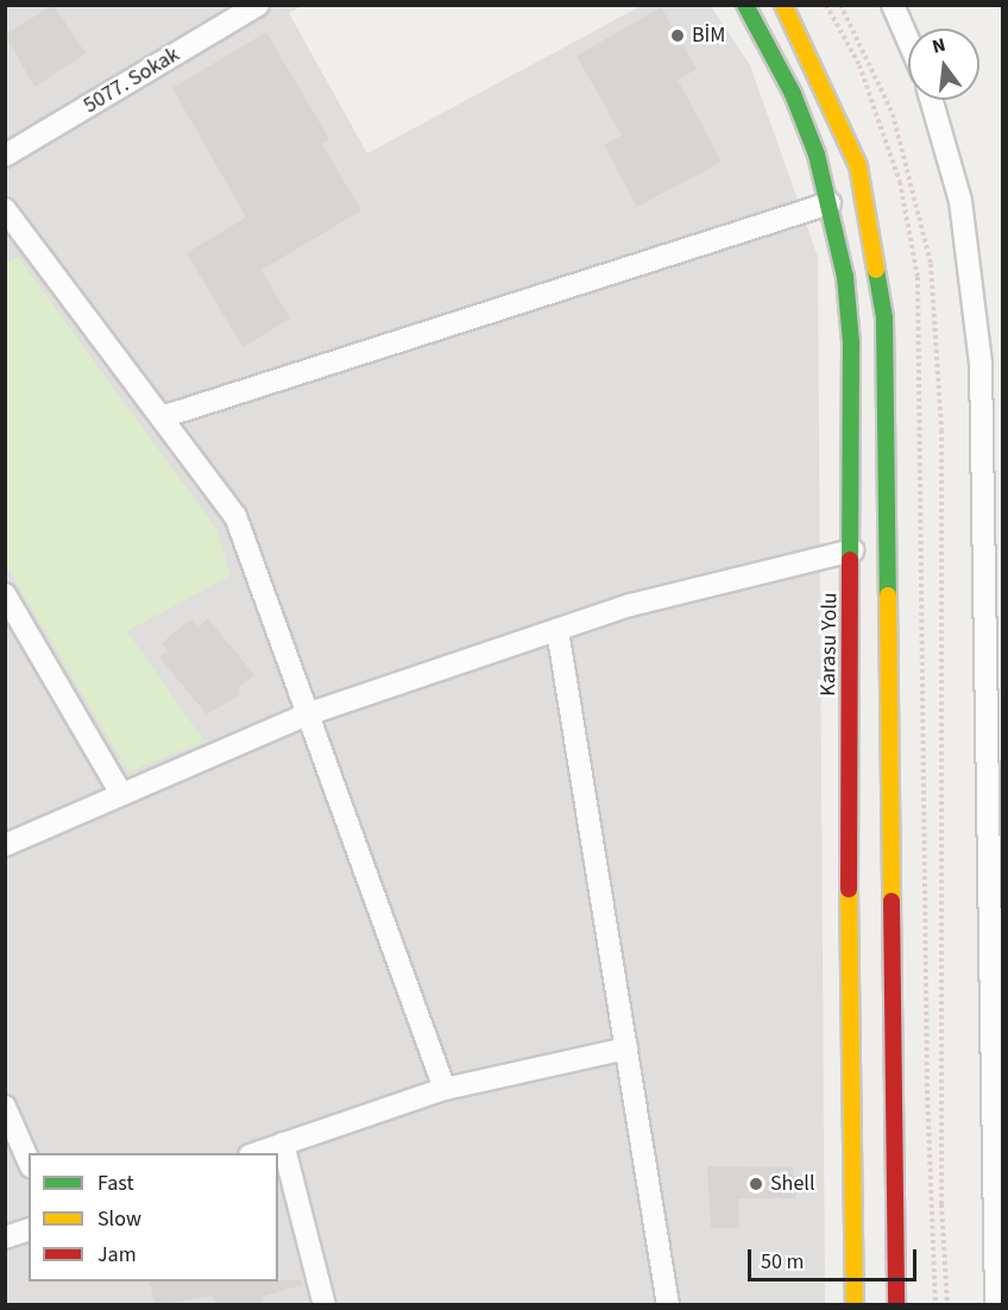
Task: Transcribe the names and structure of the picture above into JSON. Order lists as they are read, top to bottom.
{
  "streets": {
    "highway": ["Karasu Yolu"],
    "street": ["5077. Sokak"]
  },
  "places": ["BİM", "Shell"],
  "legend": ["Fast", "Slow", "Jam"],
  "scale_bar": "50 m",
  "north": "top"
}
